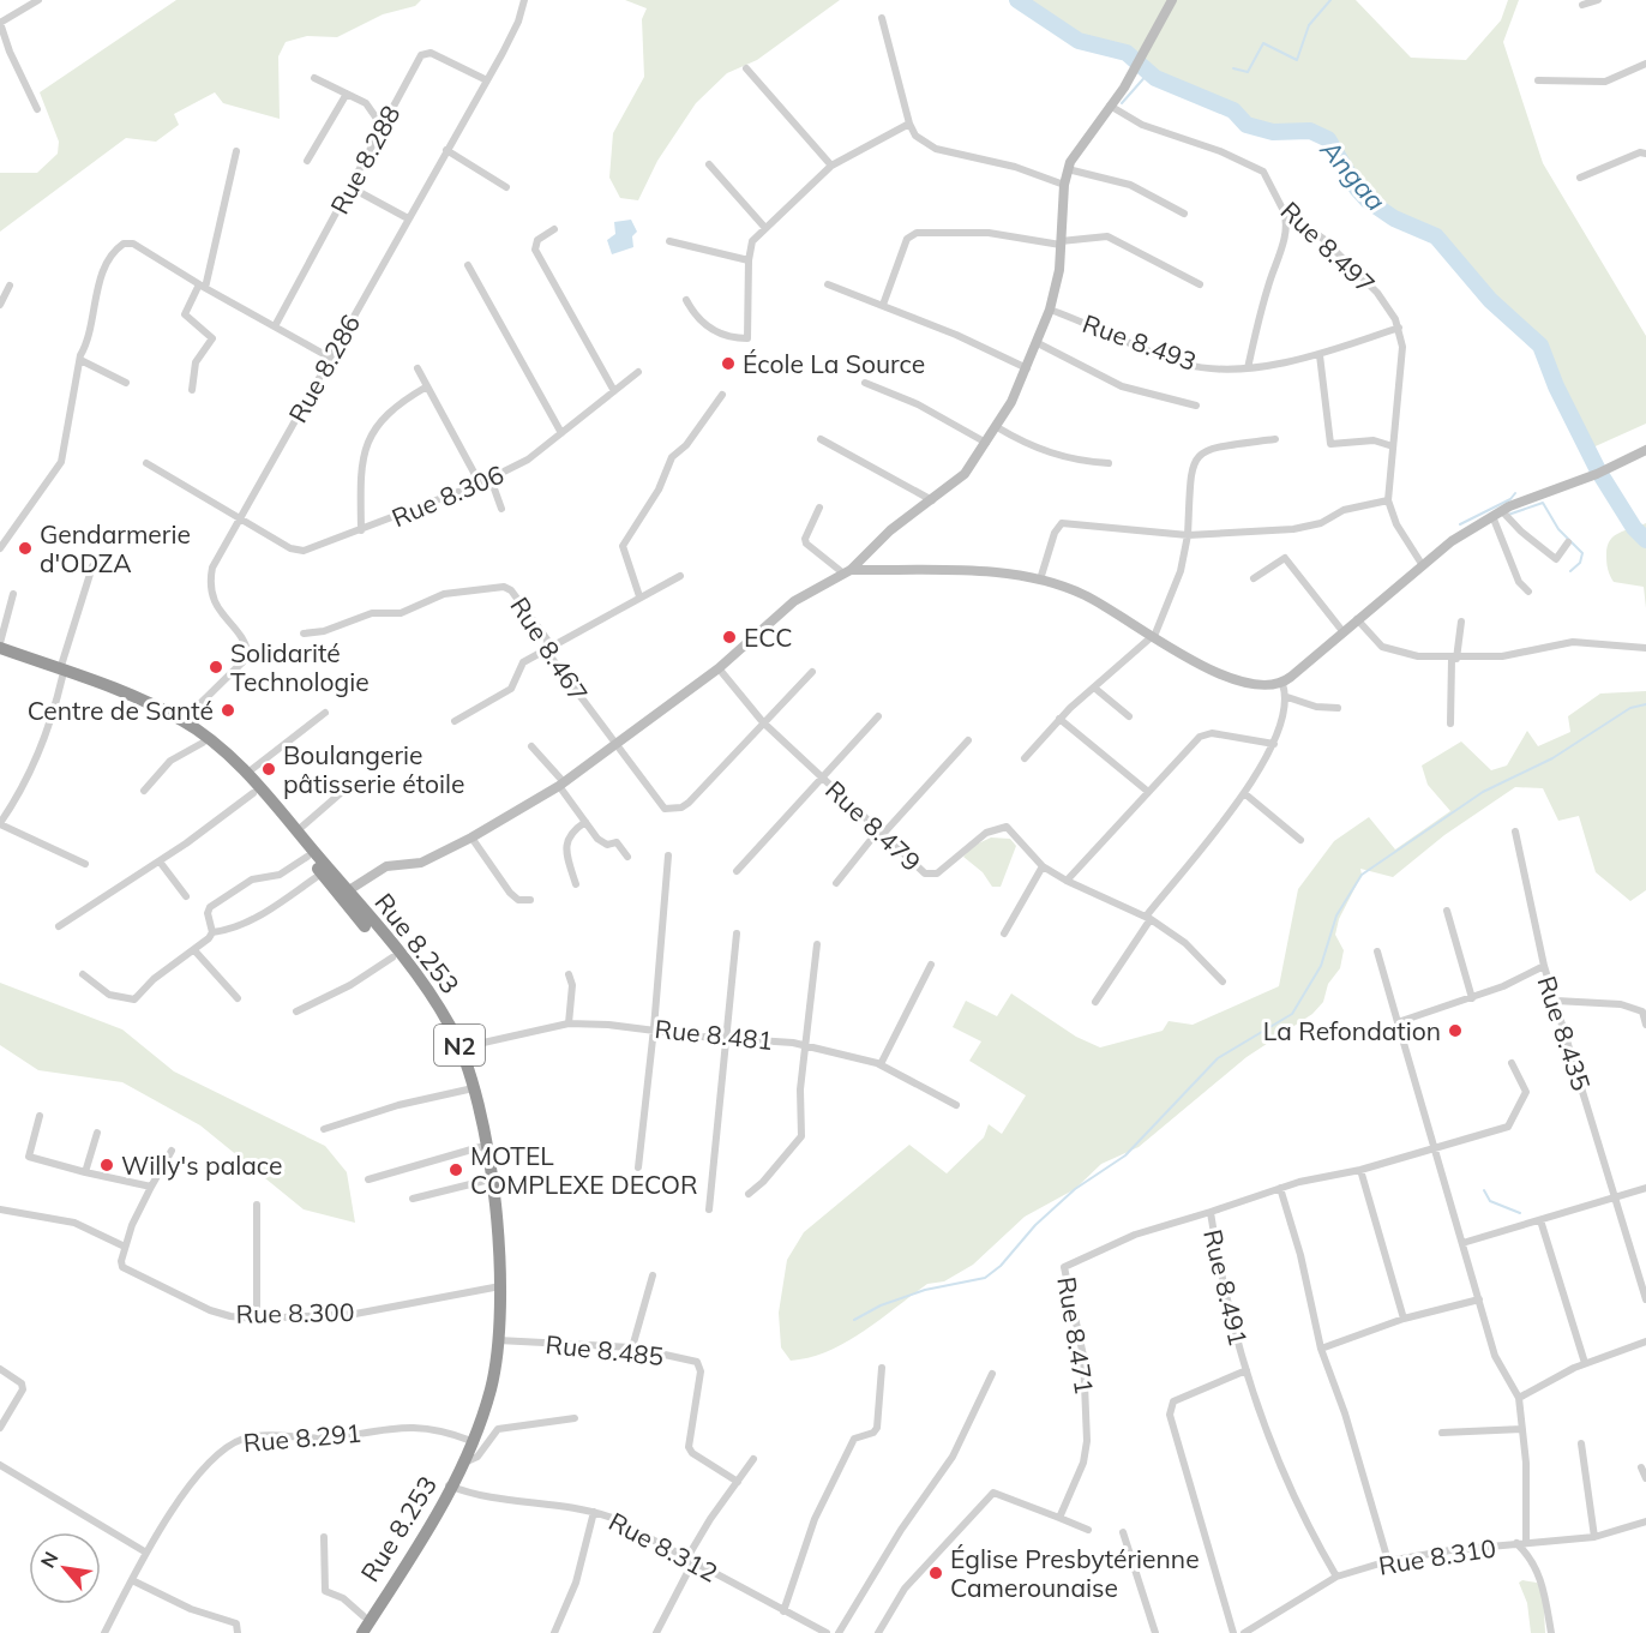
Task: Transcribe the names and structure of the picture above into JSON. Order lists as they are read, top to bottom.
{
  "streets": {
    "highway": ["Rue 8.253", "N2"],
    "street": [
      "Rue 8.288",
      "Rue 8.497",
      "Rue 8.493",
      "Rue 8.286",
      "Rue 8.306",
      "Rue 8.467",
      "Rue 8.479",
      "Rue 8.435",
      "Rue 8.481",
      "Rue 8.491",
      "Rue 8.300",
      "Rue 8.471",
      "Rue 8.485",
      "Rue 8.291",
      "Rue 8.312",
      "Rue 8.310"
    ]
  },
  "crossings": [
    ["Rue 8.288", "Rue 8.286"],
    ["Rue 8.497", "Rue 8.493"],
    ["Rue 8.286", "Rue 8.306"],
    ["Rue 8.286", "Rue 8.253"],
    ["Rue 8.467", "Rue 8.479"],
    ["Rue 8.253", "Rue 8.481"],
    ["Rue 8.253", "Rue 8.300"],
    ["Rue 8.253", "Rue 8.485"],
    ["Rue 8.253", "Rue 8.291"],
    ["Rue 8.253", "Rue 8.312"],
    ["Rue 8.491", "Rue 8.471"],
    ["Rue 8.491", "Rue 8.310"]
  ],
  "water": ["Angaa"],
  "places": [
    "École La Source",
    "Gendarmerie d'ODZA",
    "ECC",
    "Solidarité Technologie",
    "Centre de Santé",
    "Boulangerie pâtisserie étoile",
    "La Refondation",
    "Willy's palace",
    "MOTEL COMPLEXE DECOR",
    "Église Presbytérienne Camerounaise"
  ],
  "north": "top left"
}
